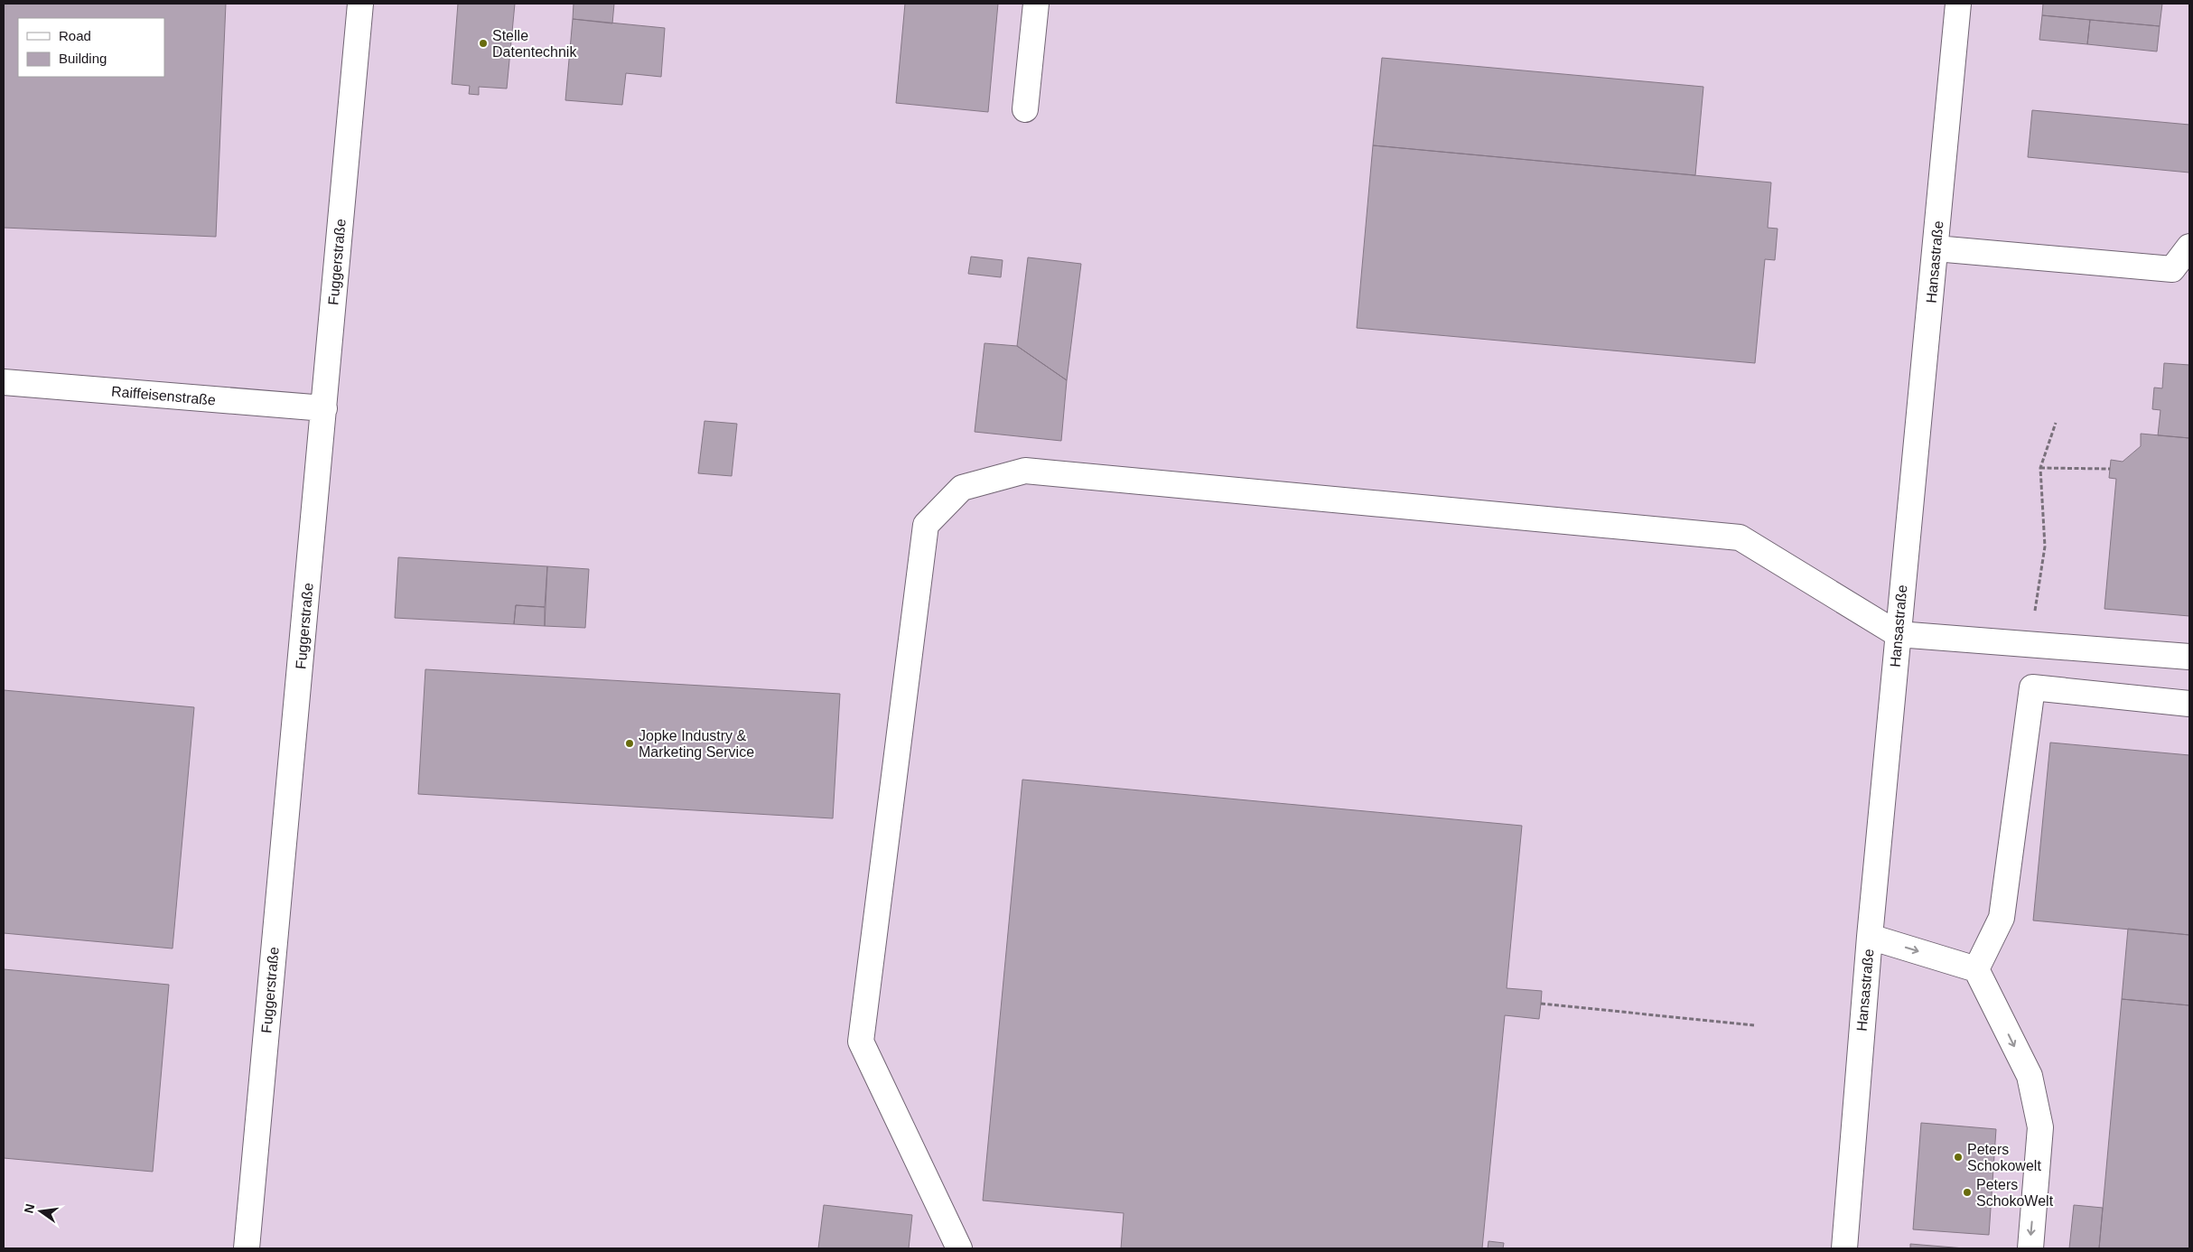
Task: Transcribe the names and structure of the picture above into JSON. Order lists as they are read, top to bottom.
{
  "streets": {
    "street": ["Fuggerstraße", "Hansastraße", "Raiffeisenstraße"]
  },
  "crossings": [
    ["Fuggerstraße", "Raiffeisenstraße"]
  ],
  "places": [
    "Stelle Datentechnik",
    "Jopke Industry & Marketing Service",
    "Peters Schokowelt",
    "Peters SchokoWelt"
  ],
  "legend": ["Road", "Building"],
  "north": "left"
}
